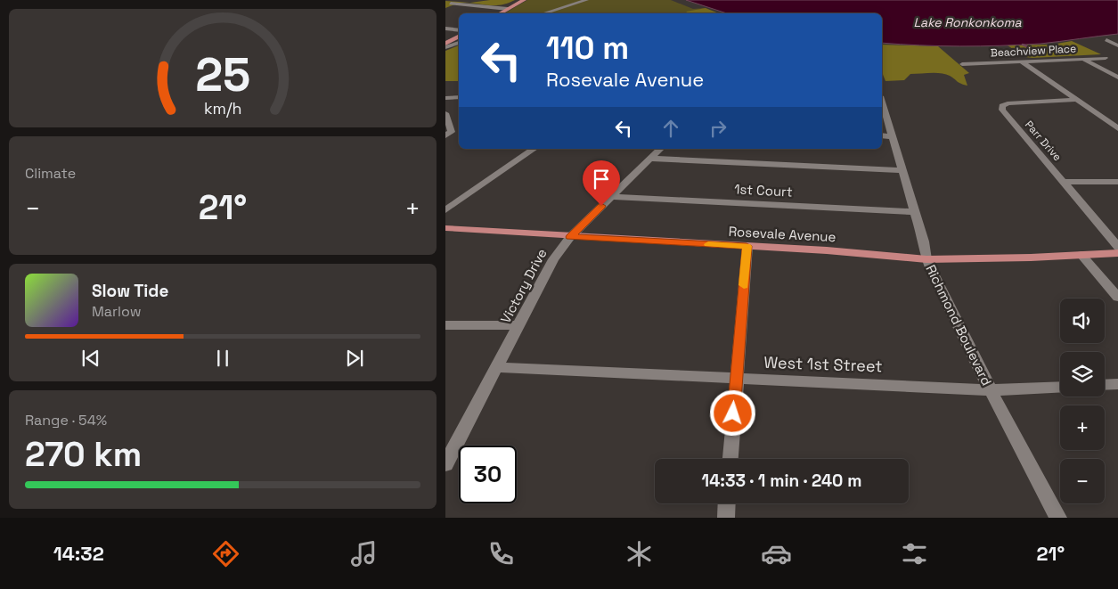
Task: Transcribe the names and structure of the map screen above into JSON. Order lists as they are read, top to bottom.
{
  "streets": {
    "main road": ["Rosevale Avenue"],
    "street": [
      "Beachview Place",
      "Parr Drive",
      "1st Court",
      "Victory Drive",
      "Richmond Boulevard",
      "West 1st Street"
    ]
  },
  "crossings": [
    ["1st Court", "Victory Drive"],
    ["1st Court", "Richmond Boulevard"],
    ["Rosevale Avenue", "Victory Drive"],
    ["Rosevale Avenue", "Richmond Boulevard"],
    ["Victory Drive", "West 1st Street"],
    ["Richmond Boulevard", "West 1st Street"]
  ],
  "water": ["Lake Ronkonkoma"],
  "page": {
    "turn": ["110 m", "Rosevale Avenue"],
    "tile": [
      "Climate",
      ["Range · 54%", "270 km"]
    ],
    "heat": ["−", "21°", "+"],
    "song": ["Slow Tide", "Marlow"],
    "map_buttons": ["+", "−"],
    "limit": "30",
    "trip": "14:33 · 1 min · 240 m",
    "tabs": ["14:32", "21°"],
    "gauge": ["25", "km/h"]
  }
}
